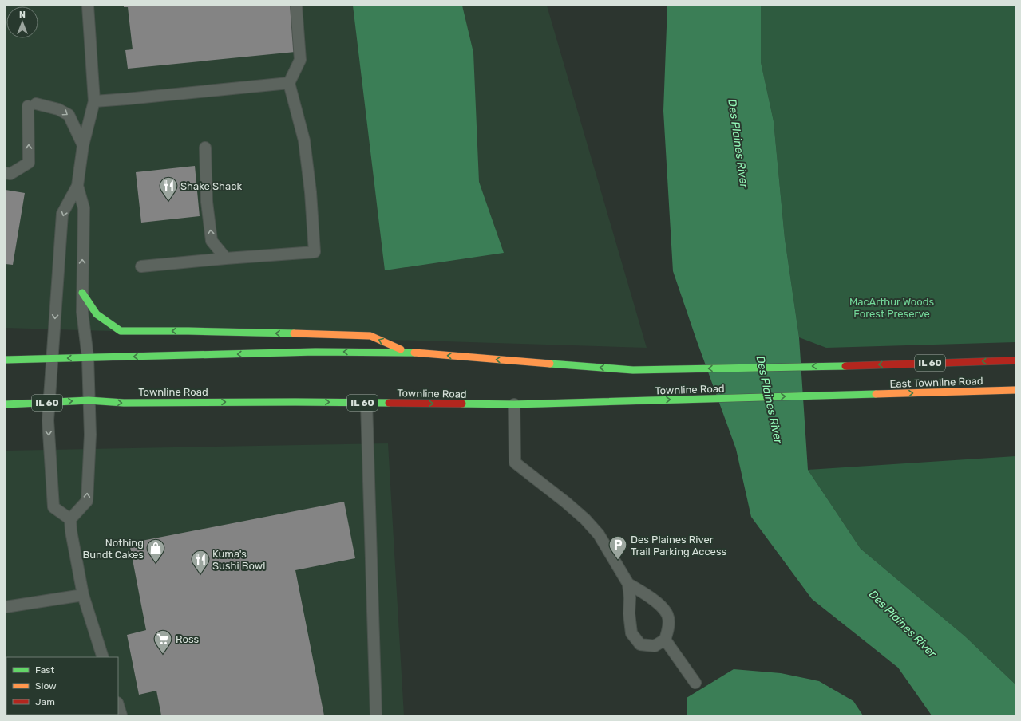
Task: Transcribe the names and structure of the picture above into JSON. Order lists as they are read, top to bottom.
{
  "streets": {
    "main road": ["IL 60", "East Townline Road", "Townline Road"]
  },
  "crossings": [
    ["East Townline Road", "Townline Road"]
  ],
  "water": ["Des Plaines River"],
  "parks": ["MacArthur Woods Forest Preserve"],
  "places": {
    "restaurant": ["Shake Shack", "Kuma's Sushi Bowl"],
    "parking": ["Des Plaines River Trail Parking Access"],
    "shop": ["Nothing Bundt Cakes"],
    "supermarket": ["Ross"]
  },
  "legend": ["Fast", "Slow", "Jam"],
  "north": "top"
}
